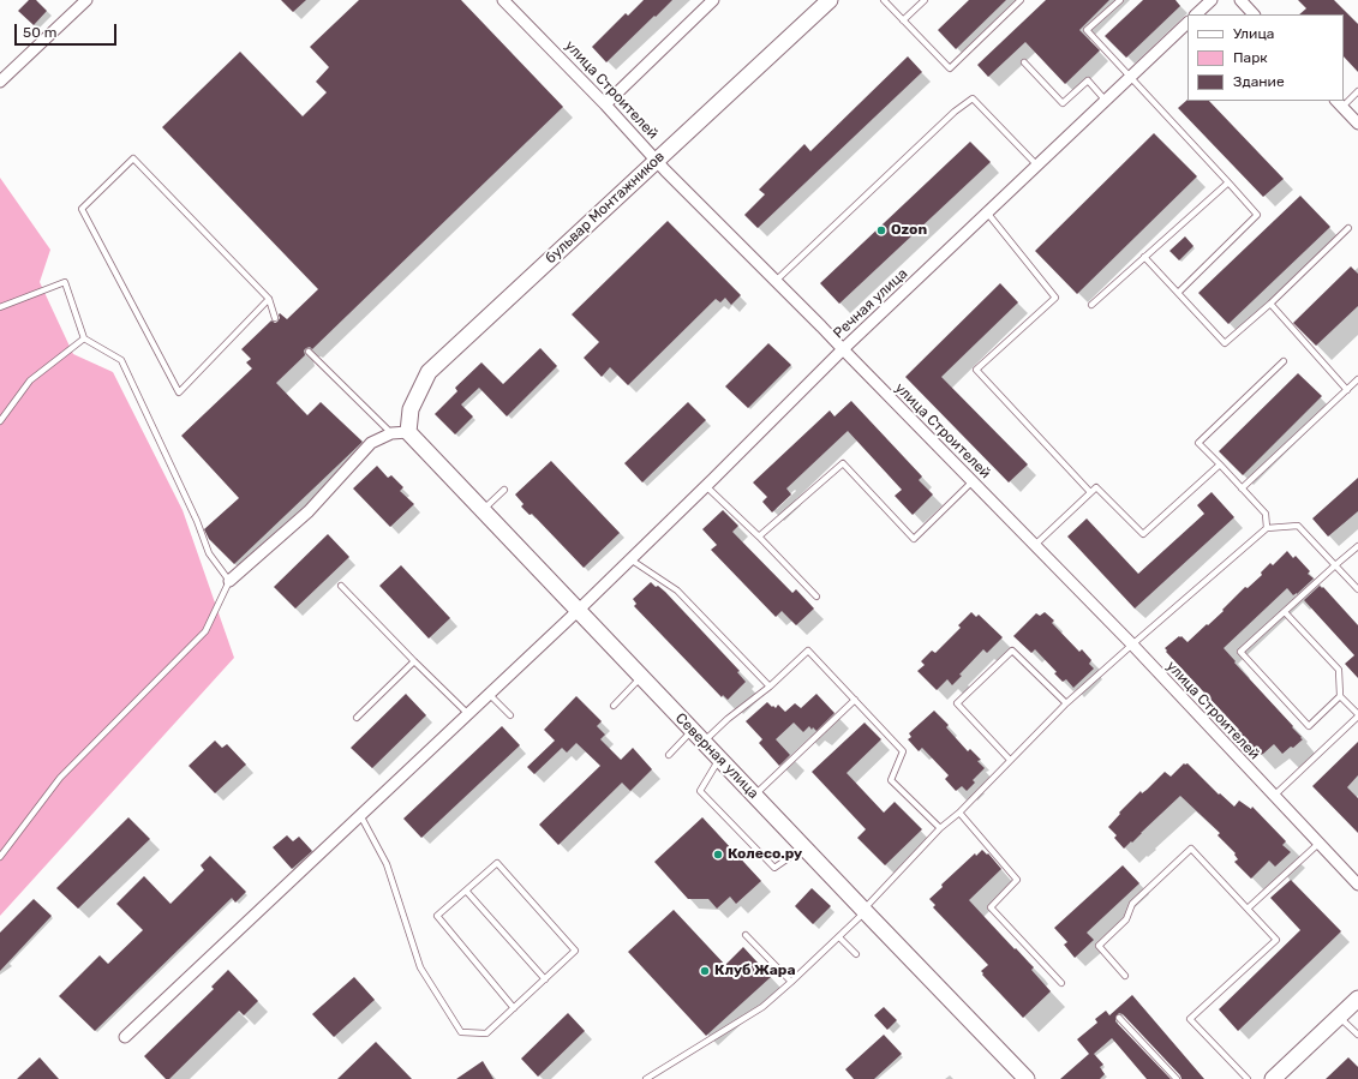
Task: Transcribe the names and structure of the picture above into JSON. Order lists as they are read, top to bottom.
{
  "streets": {
    "street": [
      "улица Строителей",
      "бульвар Монтажников",
      "Речная улица",
      "Северная улица"
    ]
  },
  "crossings": [
    ["улица Строителей", "бульвар Монтажников"],
    ["улица Строителей", "Речная улица"],
    ["бульвар Монтажников", "Северная улица"],
    ["Речная улица", "Северная улица"]
  ],
  "places": ["Ozon", "Колесо.ру", "Клуб Жара"],
  "legend": ["Улица", "Парк", "Здание"],
  "scale_bar": "50 m"
}
